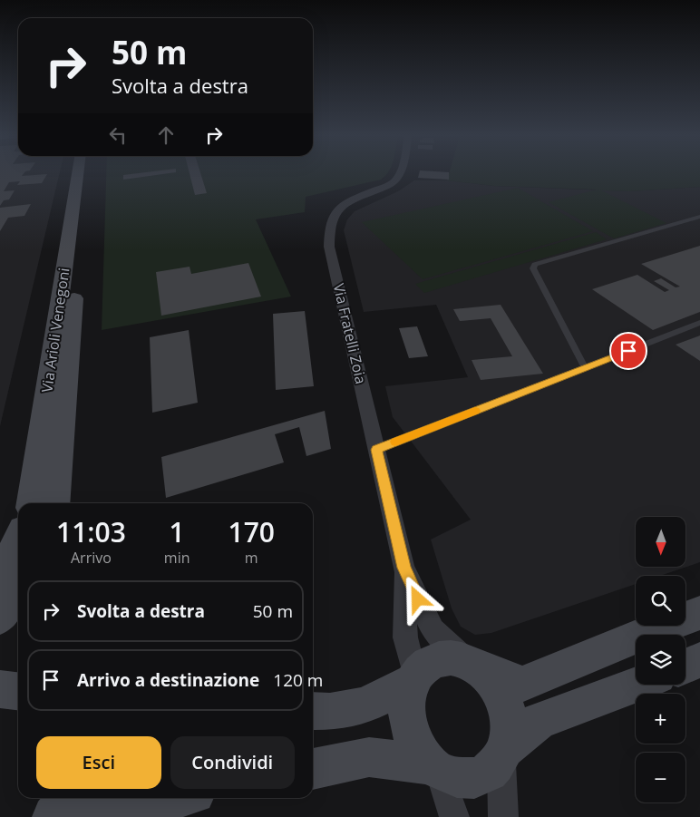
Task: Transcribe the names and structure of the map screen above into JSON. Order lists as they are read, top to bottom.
{
  "streets": {
    "main road": ["Via Arioli Venegoni", "Via Fratelli Zoia"]
  },
  "north": "bottom",
  "page": {
    "turn": ["50 m", "Svolta a destra"],
    "eta": [
      "11:03",
      "Arrivo",
      "1",
      "min",
      "170",
      "m"
    ],
    "map_buttons": ["+", "−"],
    "list": [
      {
        "name": "Svolta a destra",
        "value": "50 m"
      },
      {
        "name": "Arrivo a destinazione",
        "value": "120 m"
      }
    ],
    "buttons": ["Esci", "Condividi"]
  }
}
